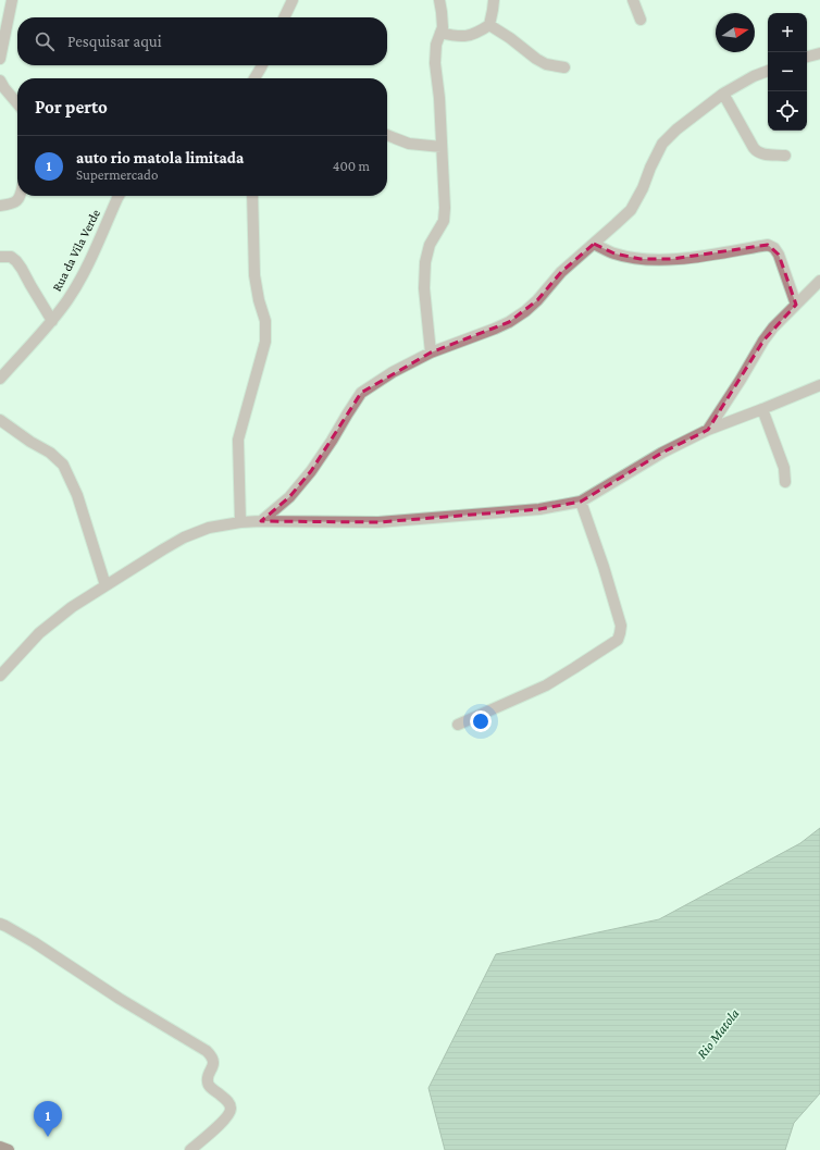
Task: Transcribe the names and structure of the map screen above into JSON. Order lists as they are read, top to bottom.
{
  "streets": {
    "street": ["Rua da Vila Verde"]
  },
  "water": ["Rio Matola"],
  "north": "right",
  "page": {
    "map_buttons": ["+", "−"],
    "search": "Pesquisar aqui",
    "heading": "Por perto",
    "list": [
      {
        "mark": "1",
        "name": "auto rio matola limitada",
        "note": "Supermercado",
        "value": "400 m"
      }
    ],
    "pins": "1"
  }
}
